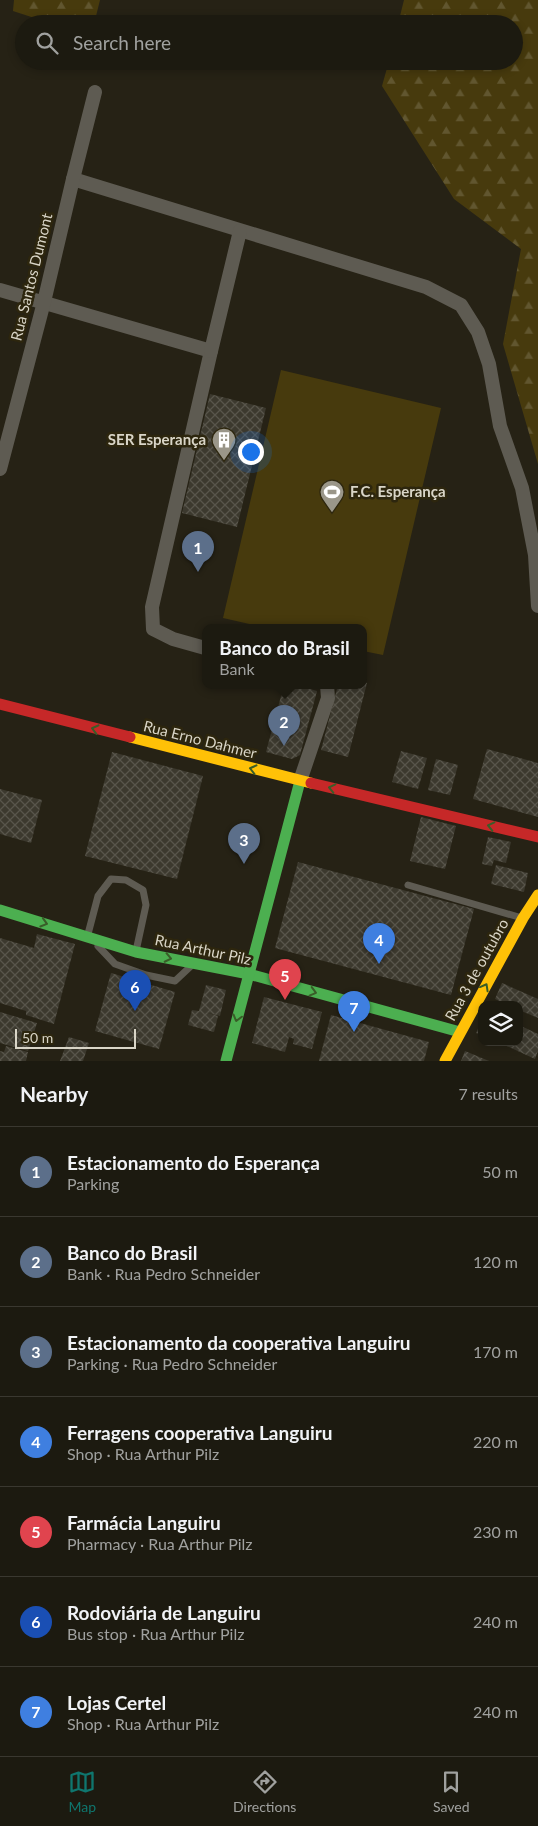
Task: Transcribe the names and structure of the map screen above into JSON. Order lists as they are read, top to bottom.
{
  "streets": {
    "main road": ["Rua Erno Dahmer", "Rua Arthur Pilz", "Rua 3 de outubro"],
    "street": ["Rua Santos Dumont"]
  },
  "crossings": [
    ["Rua Arthur Pilz", "Rua 3 de outubro"]
  ],
  "one_way": ["Rua Erno Dahmer", "Rua Arthur Pilz", "Rua 3 de outubro"],
  "places": {
    "building": ["SER Esperança"],
    "sports": ["F.C. Esperança"]
  },
  "scale_bar": "50 m",
  "page": {
    "search": "Search here",
    "pins": [
      "1",
      "2",
      "3",
      "4",
      "5",
      "6",
      "7"
    ],
    "popup": ["Banco do Brasil", "Bank"],
    "scale": "50 m",
    "heading": ["Nearby", "7 results"],
    "list": [
      {
        "mark": "1",
        "name": "Estacionamento do Esperança",
        "note": "Parking",
        "value": "50 m"
      },
      {
        "mark": "2",
        "name": "Banco do Brasil",
        "note": "Bank · Rua Pedro Schneider",
        "value": "120 m"
      },
      {
        "mark": "3",
        "name": "Estacionamento da cooperativa Languiru",
        "note": "Parking · Rua Pedro Schneider",
        "value": "170 m"
      },
      {
        "mark": "4",
        "name": "Ferragens cooperativa Languiru",
        "note": "Shop · Rua Arthur Pilz",
        "value": "220 m"
      },
      {
        "mark": "5",
        "name": "Farmácia Languiru",
        "note": "Pharmacy · Rua Arthur Pilz",
        "value": "230 m"
      },
      {
        "mark": "6",
        "name": "Rodoviária de Languiru",
        "note": "Bus stop · Rua Arthur Pilz",
        "value": "240 m"
      },
      {
        "mark": "7",
        "name": "Lojas Certel",
        "note": "Shop · Rua Arthur Pilz",
        "value": "240 m"
      }
    ],
    "nav": ["Map", "Directions", "Saved"]
  }
}
